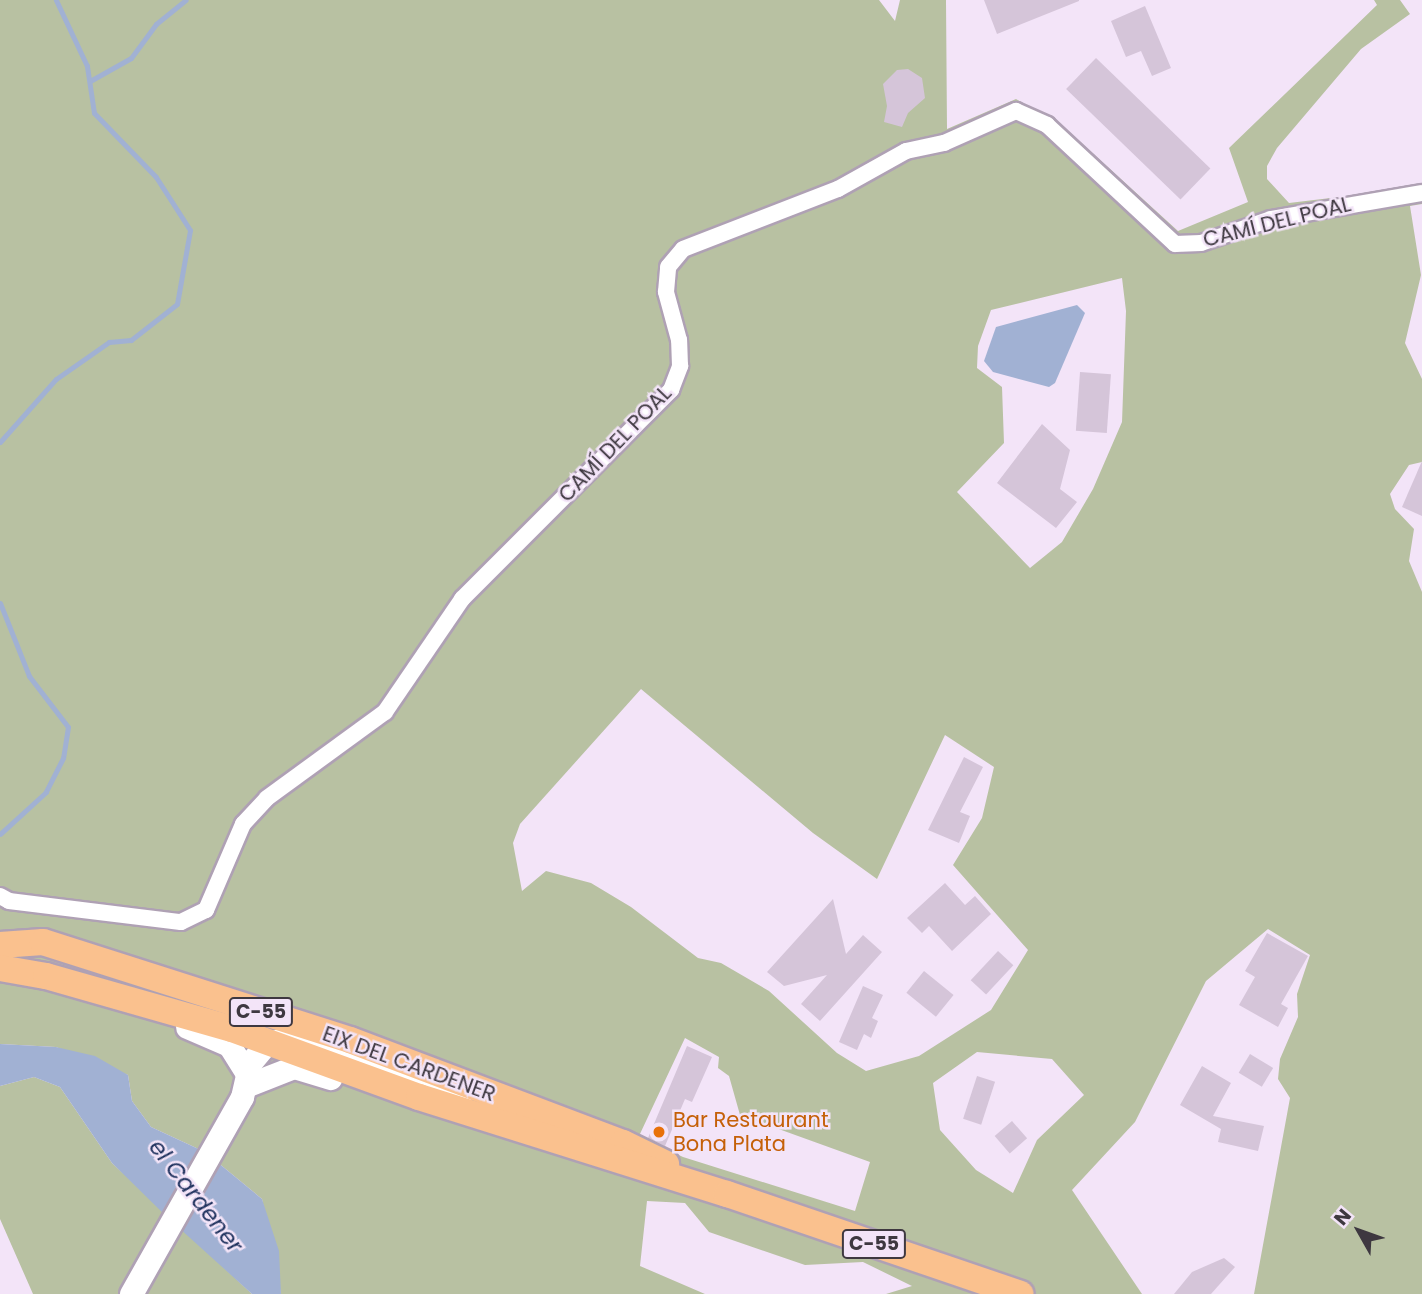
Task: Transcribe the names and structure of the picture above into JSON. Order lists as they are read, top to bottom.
{
  "streets": {
    "main road": ["C-55", "EIX DEL CARDENER"],
    "street": ["CAMÍ DEL POAL"]
  },
  "crossings": [
    ["C-55", "EIX DEL CARDENER"]
  ],
  "water": ["el Cardener"],
  "places": ["Bar Restaurant Bona Plata"],
  "north": "top left"
}
